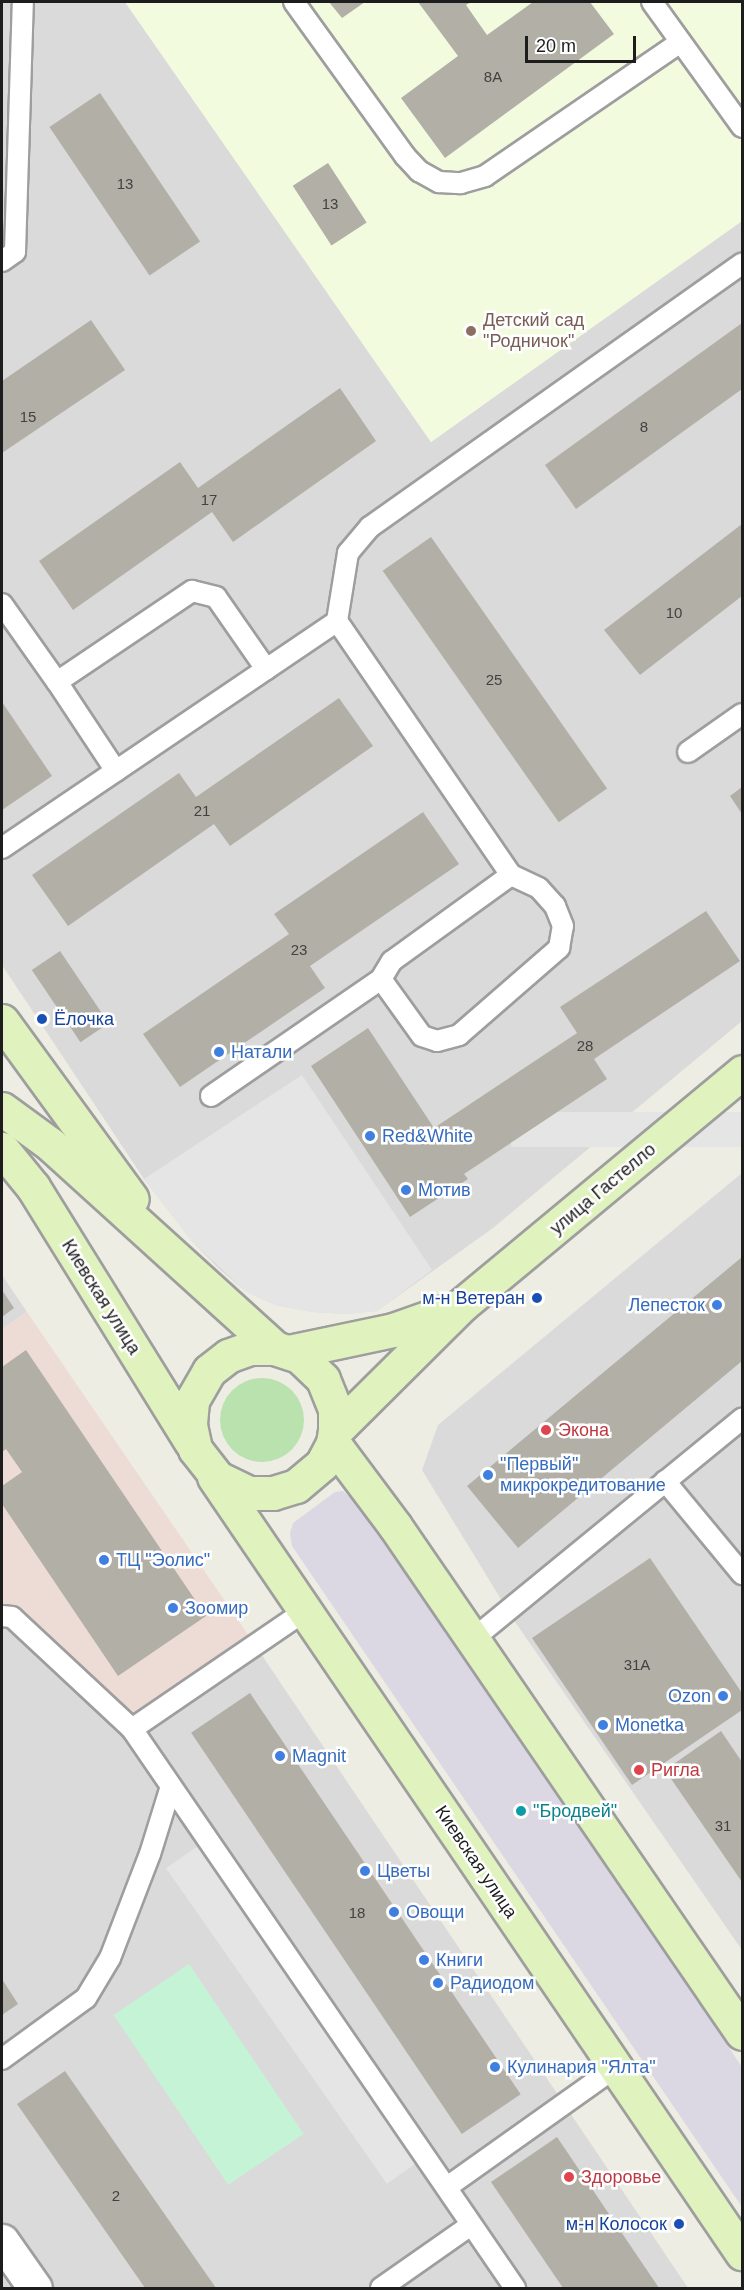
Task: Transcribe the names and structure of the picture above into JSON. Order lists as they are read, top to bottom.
{
  "streets": {
    "main road": ["улица Гастелло", "Киевская улица"]
  },
  "places": [
    "Детский сад \"Родничок\"",
    "Ёлочка",
    "Натали",
    "Red&White",
    "Мотив",
    "м-н Ветеран",
    "Лепесток",
    "Экона",
    "\"Первый\" микрокредитование",
    "ТЦ \"Эолис\"",
    "Зоомир",
    "Ozon",
    "Monetka",
    "Magnit",
    "Ригла",
    "\"Бродвей\"",
    "Цветы",
    "Овощи",
    "Книги",
    "Радиодом",
    "Кулинария \"Ялта\"",
    "Здоровье",
    "м-н Колосок"
  ],
  "house_numbers": [
    "8А",
    "13",
    "13",
    "15",
    "8",
    "17",
    "10",
    "25",
    "21",
    "23",
    "28",
    "31А",
    "31",
    "18",
    "2"
  ],
  "scale_bar": "20 m"
}
